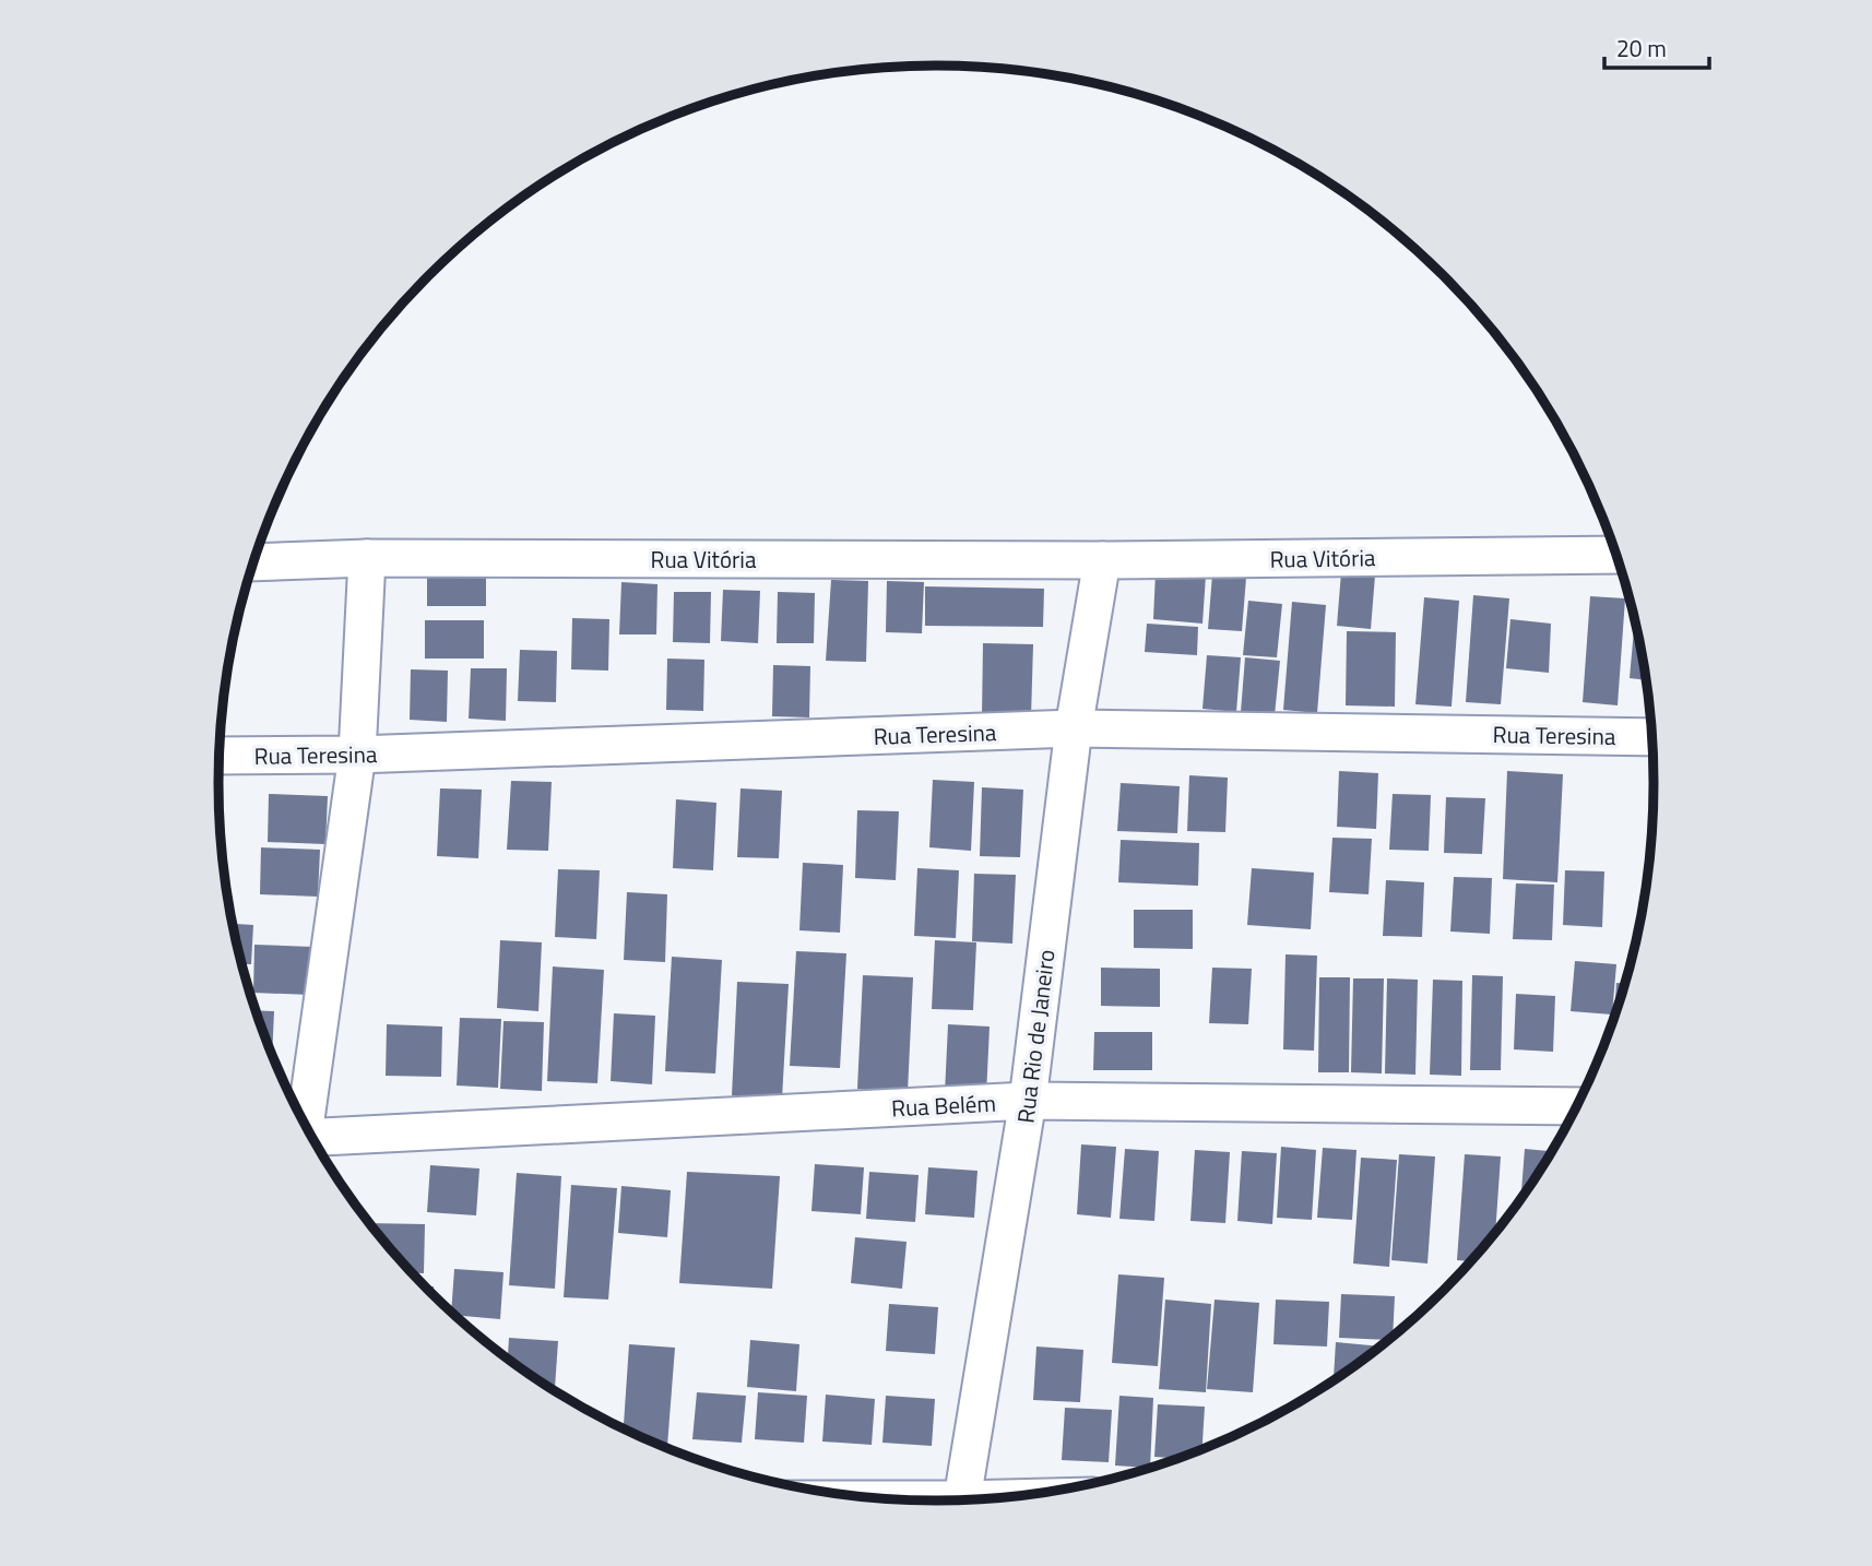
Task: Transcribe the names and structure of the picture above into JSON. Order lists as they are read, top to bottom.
{
  "streets": {
    "street": [
      "Rua Vitória",
      "Rua Teresina",
      "Rua Rio de Janeiro",
      "Rua Belém"
    ]
  },
  "crossings": [
    ["Rua Vitória", "Rua Rio de Janeiro"],
    ["Rua Teresina", "Rua Rio de Janeiro"],
    ["Rua Rio de Janeiro", "Rua Belém"]
  ],
  "scale_bar": "20 m"
}
